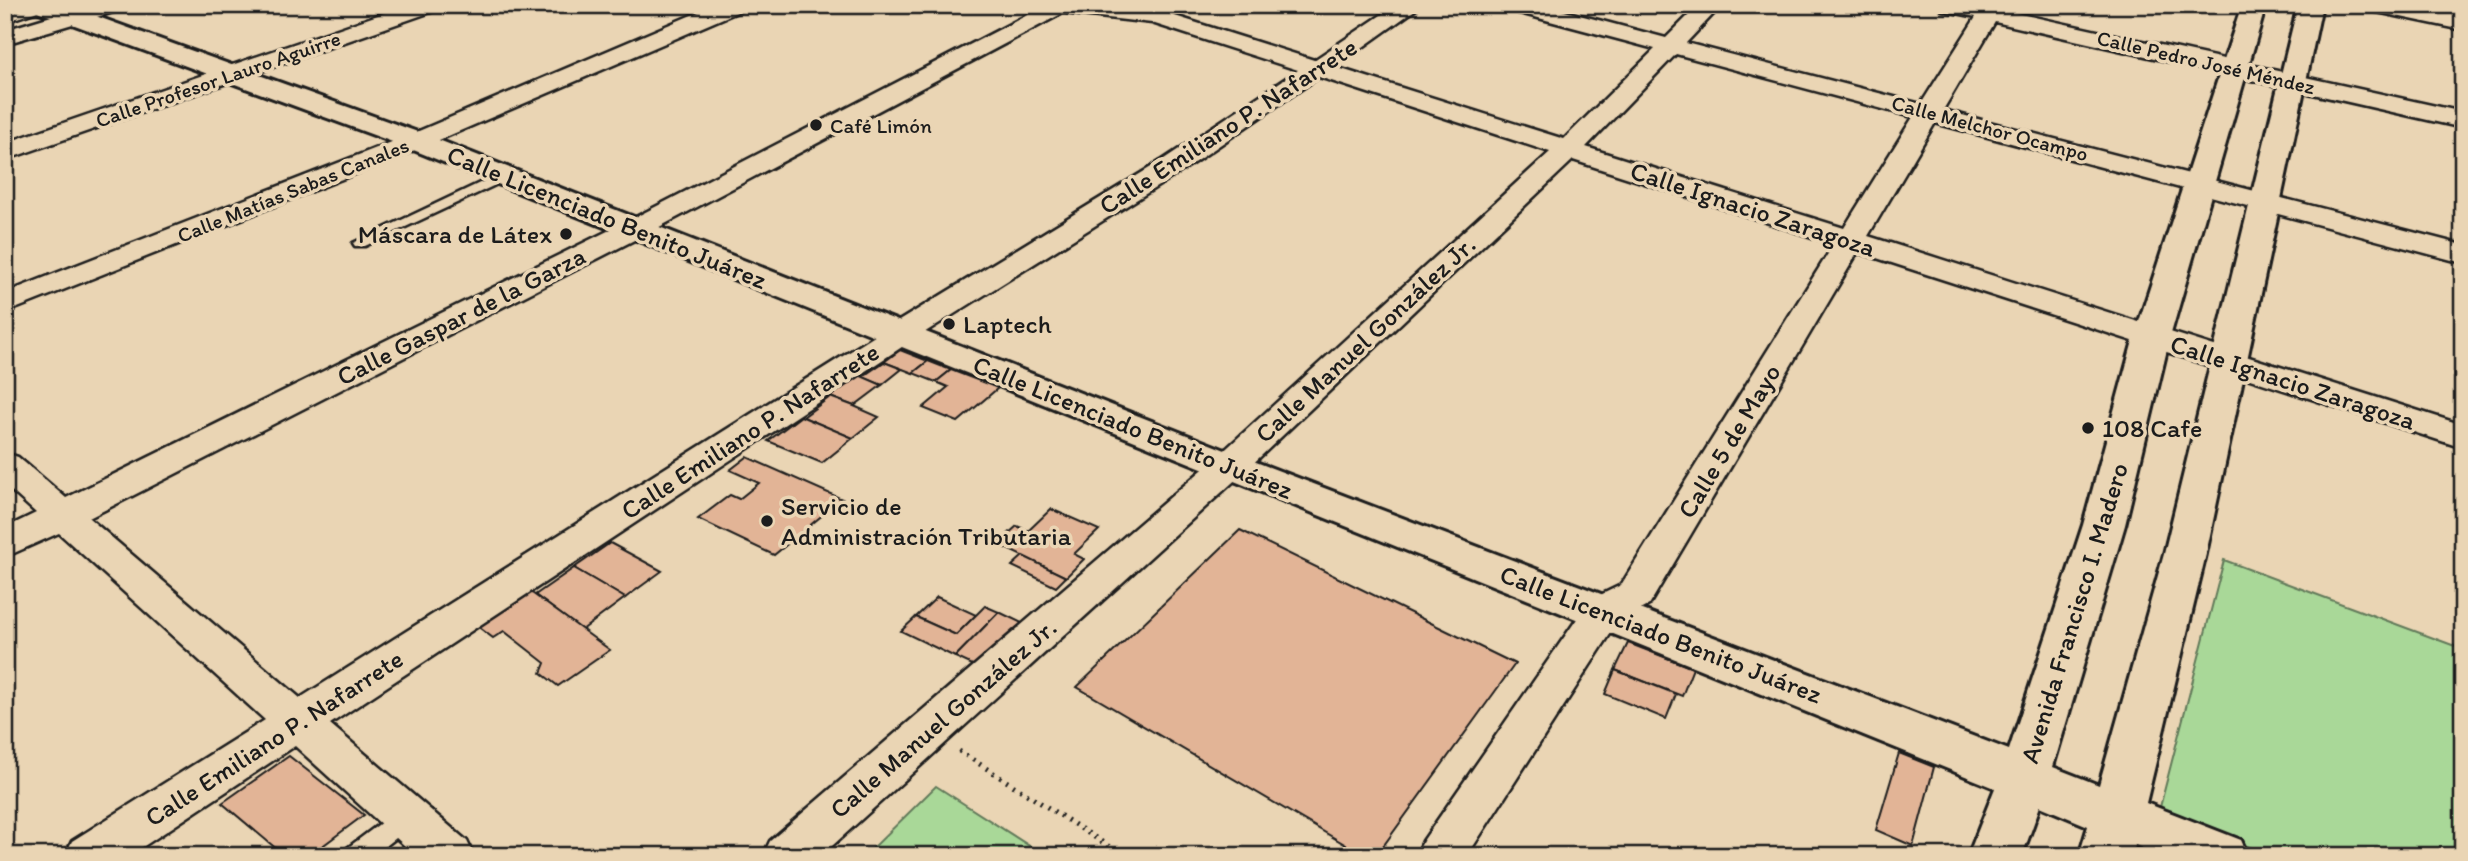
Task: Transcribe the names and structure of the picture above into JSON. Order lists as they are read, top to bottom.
{
  "streets": {
    "main road": ["Calle Licenciado Benito Juárez", "Avenida Francisco I. Madero"],
    "street": [
      "Calle Pedro José Méndez",
      "Calle Profesor Lauro Aguirre",
      "Calle Emiliano P. Nafarrete",
      "Calle Melchor Ocampo",
      "Calle Matías Sabas Canales",
      "Calle Ignacio Zaragoza",
      "Calle Gaspar de la Garza",
      "Calle Manuel González Jr.",
      "Calle 5 de Mayo"
    ]
  },
  "crossings": [
    ["Calle Pedro José Méndez", "Calle 5 de Mayo"],
    ["Calle Pedro José Méndez", "Avenida Francisco I. Madero"],
    ["Calle Profesor Lauro Aguirre", "Calle Licenciado Benito Juárez"],
    ["Calle Emiliano P. Nafarrete", "Calle Ignacio Zaragoza"],
    ["Calle Emiliano P. Nafarrete", "Calle Licenciado Benito Juárez"],
    ["Calle Melchor Ocampo", "Calle Manuel González Jr."],
    ["Calle Melchor Ocampo", "Calle 5 de Mayo"],
    ["Calle Melchor Ocampo", "Avenida Francisco I. Madero"],
    ["Calle Matías Sabas Canales", "Calle Licenciado Benito Juárez"],
    ["Calle Ignacio Zaragoza", "Calle Gaspar de la Garza"],
    ["Calle Ignacio Zaragoza", "Calle Manuel González Jr."],
    ["Calle Ignacio Zaragoza", "Calle 5 de Mayo"],
    ["Calle Ignacio Zaragoza", "Avenida Francisco I. Madero"],
    ["Calle Licenciado Benito Juárez", "Calle Gaspar de la Garza"],
    ["Calle Licenciado Benito Juárez", "Calle Manuel González Jr."],
    ["Calle Licenciado Benito Juárez", "Calle 5 de Mayo"],
    ["Calle Licenciado Benito Juárez", "Avenida Francisco I. Madero"]
  ],
  "places": [
    "Café Limón",
    "Máscara de Látex",
    "Laptech",
    "108 Cafe",
    "Servicio de Administración Tributaria"
  ]
}
